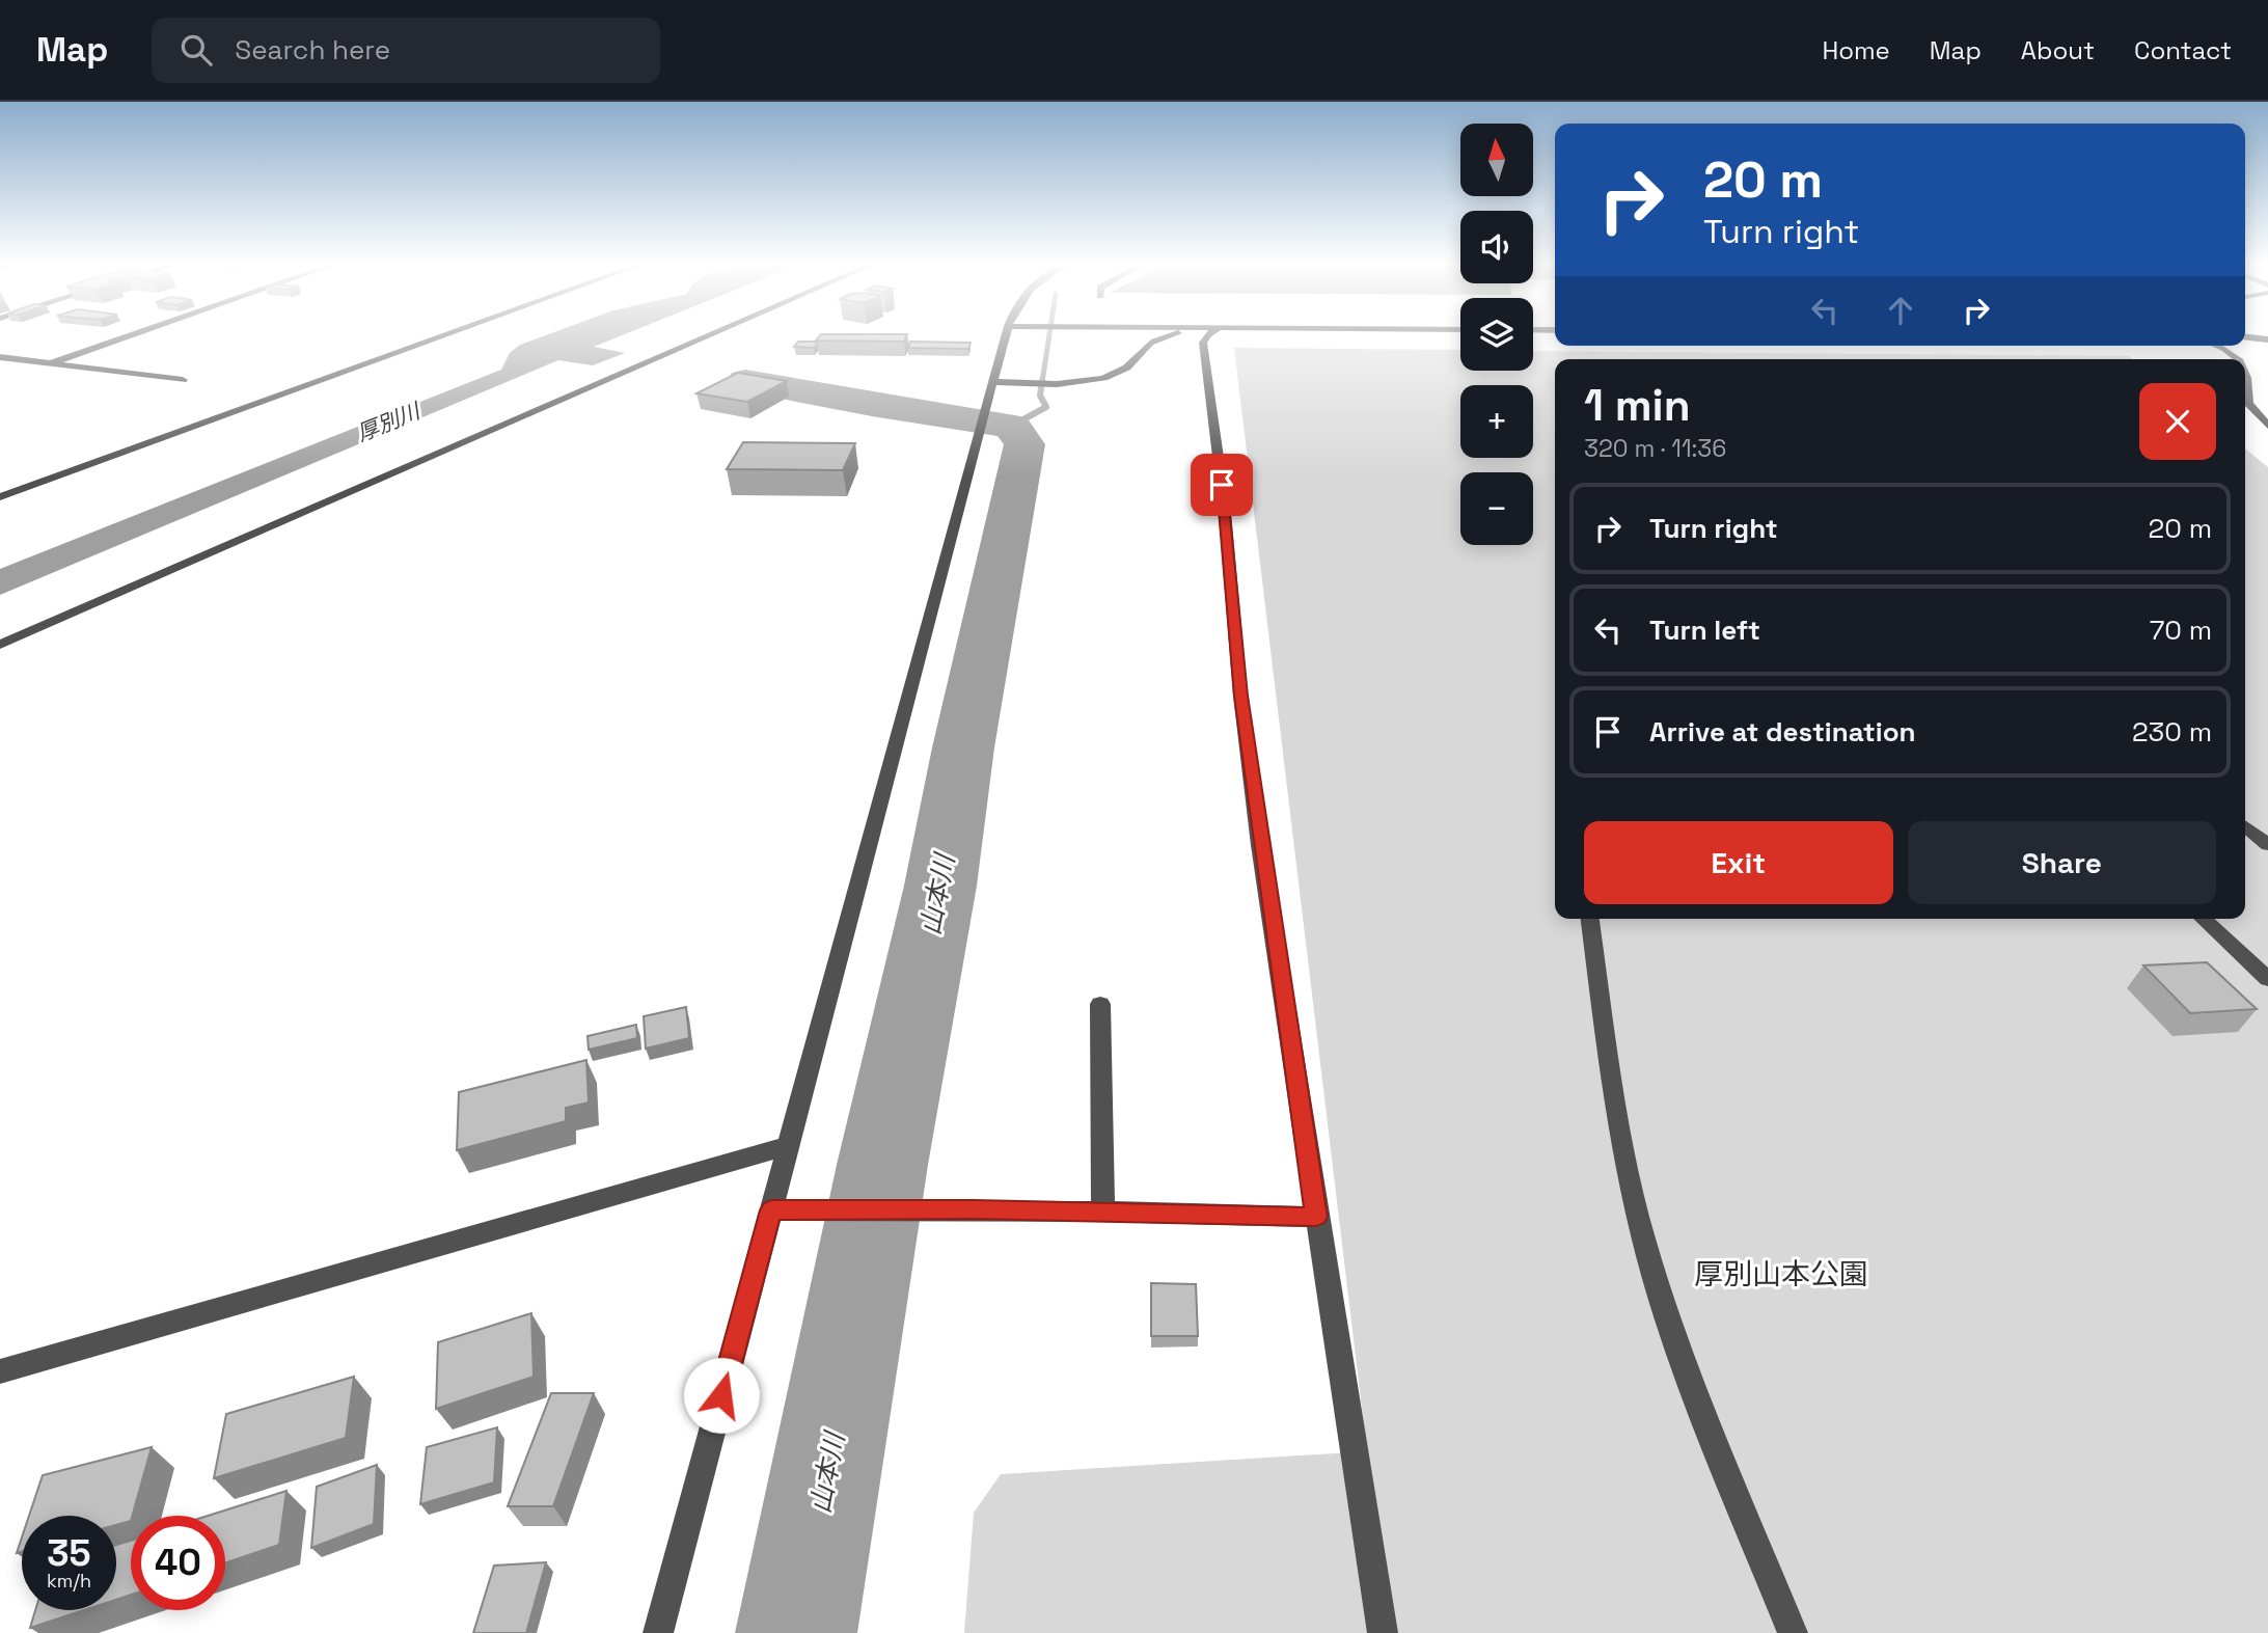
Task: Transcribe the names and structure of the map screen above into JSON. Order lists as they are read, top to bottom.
{
  "water": ["厚別川", "山本川"],
  "parks": ["厚別山本公園"],
  "north": "top",
  "page": {
    "header": "Map",
    "search": "Search here",
    "nav": [
      "Home",
      "Map",
      "About",
      "Contact"
    ],
    "map_buttons": ["+", "−"],
    "turn": ["20 m", "Turn right"],
    "heading": ["1 min", "320 m · 11:36"],
    "list": [
      {
        "name": "Turn right",
        "value": "20 m"
      },
      {
        "name": "Turn left",
        "value": "70 m"
      },
      {
        "name": "Arrive at destination",
        "value": "230 m"
      }
    ],
    "buttons": ["Exit", "Share"],
    "speed": "35 km/h",
    "limit": "40"
  }
}
